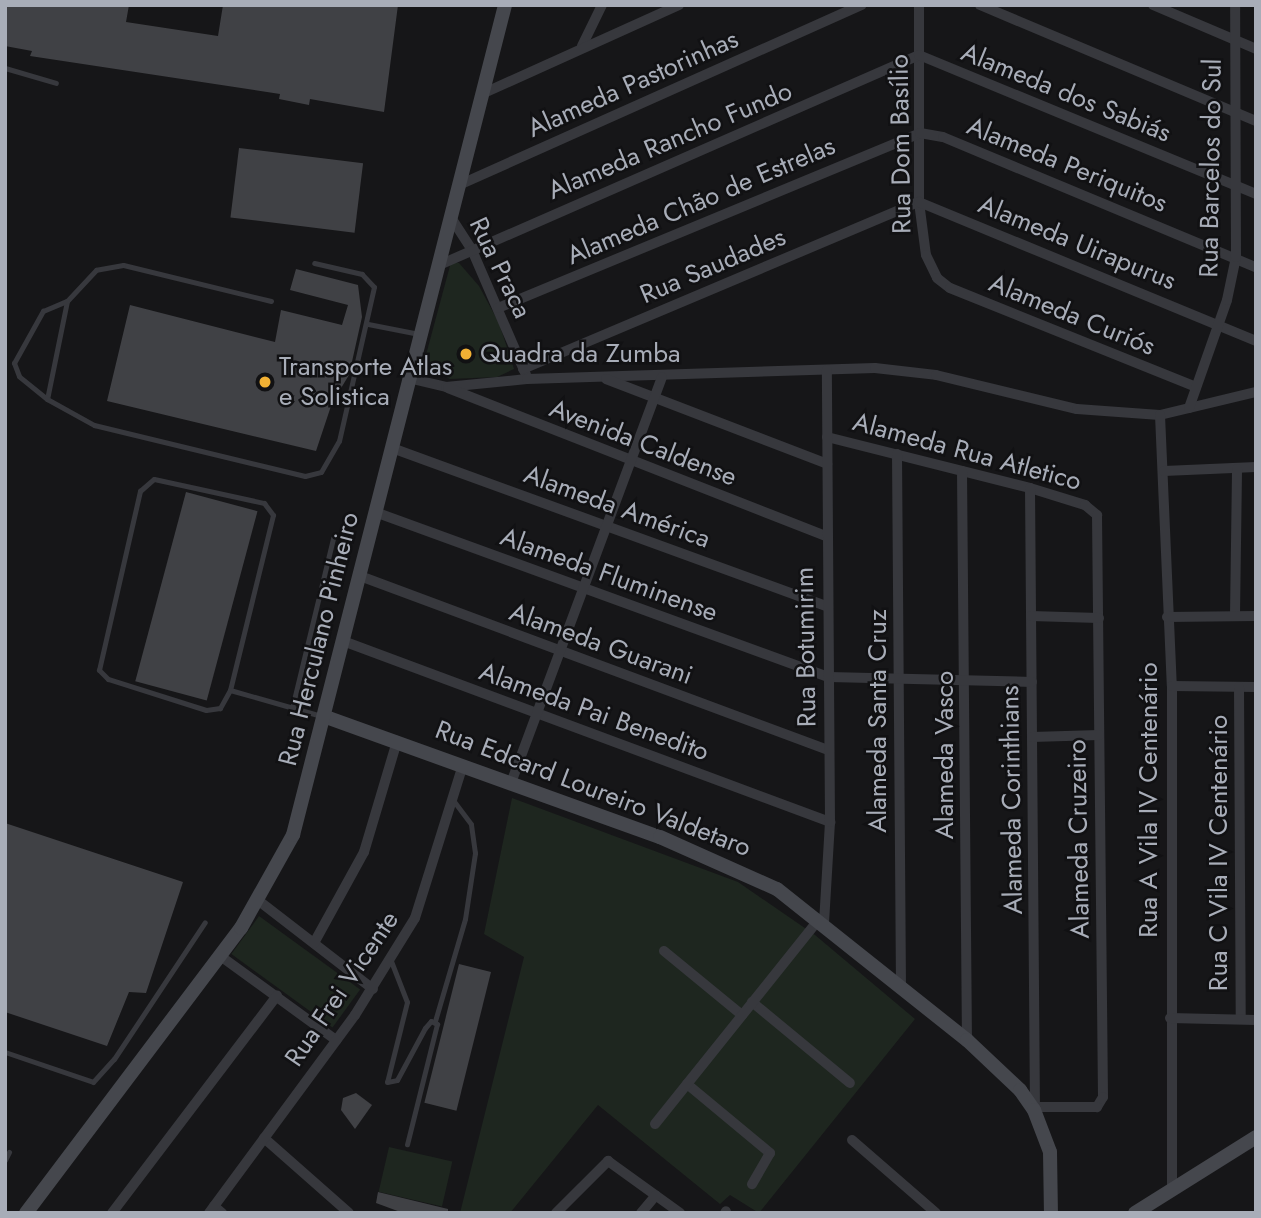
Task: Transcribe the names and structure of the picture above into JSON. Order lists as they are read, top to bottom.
{
  "streets": {
    "street": [
      "Alameda Pastorinhas",
      "Alameda dos Sabiás",
      "Alameda Rancho Fundo",
      "Rua Dom Basílio",
      "Alameda Periquitos",
      "Rua Barcelos do Sul",
      "Alameda Chão de Estrelas",
      "Alameda Uirapurus",
      "Rua Saudades",
      "Rua Praca",
      "Alameda Curiós",
      "Avenida Caldense",
      "Alameda Rua Atletico",
      "Alameda América",
      "Alameda Fluminense",
      "Rua Herculano Pinheiro",
      "Alameda Guarani",
      "Rua Botumirim",
      "Alameda Pai Benedito",
      "Alameda Santa Cruz",
      "Alameda Vasco",
      "Rua Edcard Loureiro Valdetaro",
      "Alameda Corinthians",
      "Rua A Vila IV Centenário",
      "Alameda Cruzeiro",
      "Rua C Vila IV Centenário",
      "Rua Frei Vicente"
    ]
  },
  "crossings": [
    ["Alameda Pastorinhas", "Rua Herculano Pinheiro"],
    ["Alameda dos Sabiás", "Alameda Rancho Fundo"],
    ["Alameda dos Sabiás", "Rua Dom Basílio"],
    ["Alameda dos Sabiás", "Rua Barcelos do Sul"],
    ["Alameda Rancho Fundo", "Rua Dom Basílio"],
    ["Alameda Rancho Fundo", "Rua Praca"],
    ["Alameda Rancho Fundo", "Rua Herculano Pinheiro"],
    ["Rua Dom Basílio", "Alameda Periquitos"],
    ["Rua Dom Basílio", "Alameda Chão de Estrelas"],
    ["Rua Dom Basílio", "Alameda Uirapurus"],
    ["Rua Dom Basílio", "Rua Saudades"],
    ["Rua Dom Basílio", "Alameda Curiós"],
    ["Alameda Periquitos", "Rua Barcelos do Sul"],
    ["Alameda Periquitos", "Alameda Chão de Estrelas"],
    ["Rua Barcelos do Sul", "Alameda Uirapurus"],
    ["Rua Barcelos do Sul", "Alameda Curiós"],
    ["Alameda Chão de Estrelas", "Rua Praca"],
    ["Alameda Uirapurus", "Rua Saudades"],
    ["Rua Saudades", "Rua Praca"],
    ["Rua Praca", "Rua Herculano Pinheiro"],
    ["Avenida Caldense", "Rua Botumirim"],
    ["Alameda Rua Atletico", "Rua Botumirim"],
    ["Alameda Rua Atletico", "Alameda Santa Cruz"],
    ["Alameda Rua Atletico", "Alameda Vasco"],
    ["Alameda Rua Atletico", "Alameda Corinthians"],
    ["Alameda Rua Atletico", "Alameda Cruzeiro"],
    ["Alameda América", "Rua Herculano Pinheiro"],
    ["Alameda América", "Rua Botumirim"],
    ["Alameda Fluminense", "Rua Herculano Pinheiro"],
    ["Alameda Fluminense", "Rua Botumirim"],
    ["Alameda Fluminense", "Alameda Santa Cruz"],
    ["Alameda Fluminense", "Alameda Vasco"],
    ["Alameda Fluminense", "Alameda Corinthians"],
    ["Rua Herculano Pinheiro", "Alameda Guarani"],
    ["Rua Herculano Pinheiro", "Alameda Pai Benedito"],
    ["Rua Herculano Pinheiro", "Rua Edcard Loureiro Valdetaro"],
    ["Alameda Guarani", "Rua Botumirim"],
    ["Rua Botumirim", "Alameda Pai Benedito"],
    ["Rua Botumirim", "Rua Edcard Loureiro Valdetaro"],
    ["Alameda Santa Cruz", "Rua Edcard Loureiro Valdetaro"],
    ["Alameda Vasco", "Rua Edcard Loureiro Valdetaro"],
    ["Rua Edcard Loureiro Valdetaro", "Alameda Corinthians"],
    ["Rua Edcard Loureiro Valdetaro", "Alameda Cruzeiro"],
    ["Rua Edcard Loureiro Valdetaro", "Rua Frei Vicente"],
    ["Alameda Corinthians", "Alameda Cruzeiro"]
  ],
  "places": ["Quadra da Zumba", "Transporte Atlas e Solistica"]
}
